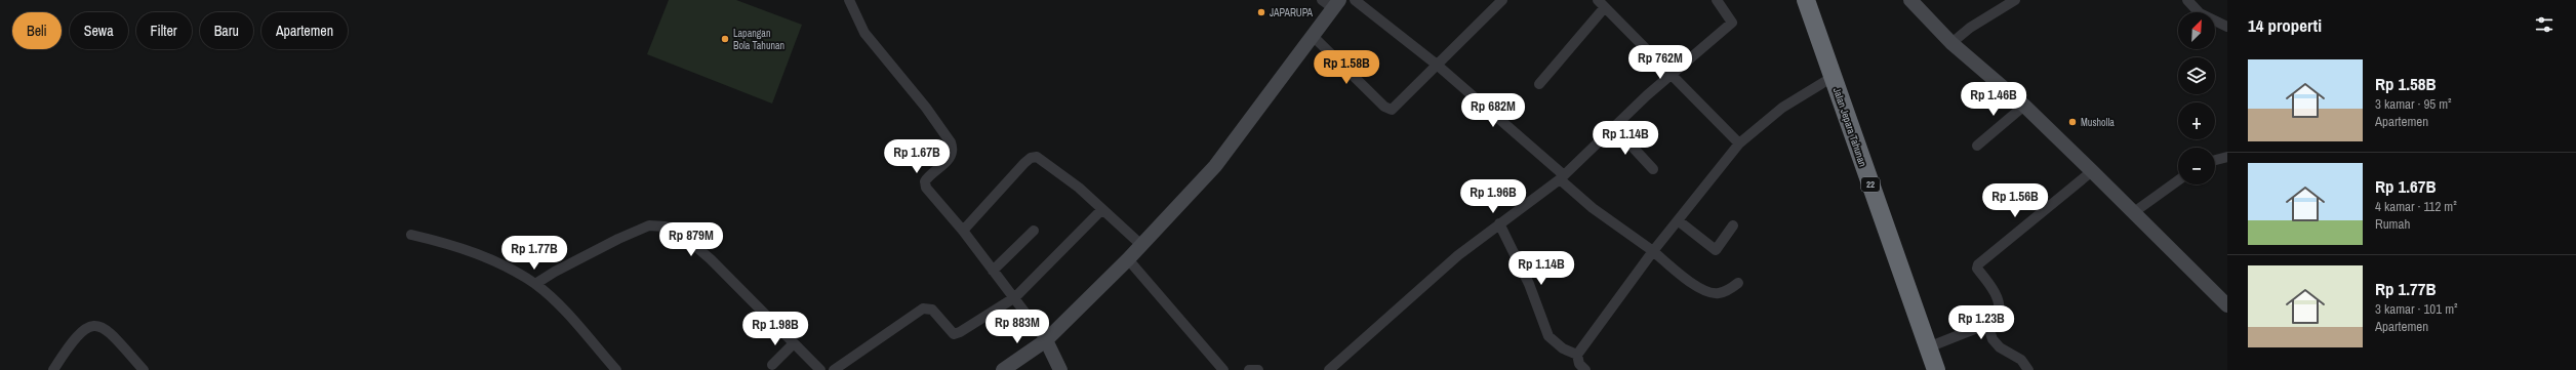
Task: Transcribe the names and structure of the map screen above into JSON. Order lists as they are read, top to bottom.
{
  "streets": {
    "highway": ["Jalan Jepara Tahunan", "22"]
  },
  "places": ["JAPARUPA", "Lapangan Bola Tahunan", "Musholla"],
  "north": "top right",
  "page": {
    "heading": "14 properti",
    "map_buttons": ["+", "−"],
    "chip": [
      "Beli",
      "Sewa",
      "Filter",
      "Baru",
      "Apartemen"
    ],
    "price": [
      "Rp 762M",
      "Rp 1.58B",
      "Rp 1.46B",
      "Rp 682M",
      "Rp 1.14B",
      "Rp 1.67B",
      "Rp 1.96B",
      "Rp 1.56B",
      "Rp 879M",
      "Rp 1.77B",
      "Rp 1.14B",
      "Rp 1.23B",
      "Rp 883M",
      "Rp 1.98B"
    ],
    "list": [
      {
        "name": "Rp 1.58B",
        "note": "3 kamar · 95 m² · Apartemen"
      },
      {
        "name": "Rp 1.67B",
        "note": "4 kamar · 112 m² · Rumah"
      },
      {
        "name": "Rp 1.77B",
        "note": "3 kamar · 101 m² · Apartemen"
      }
    ]
  }
}
